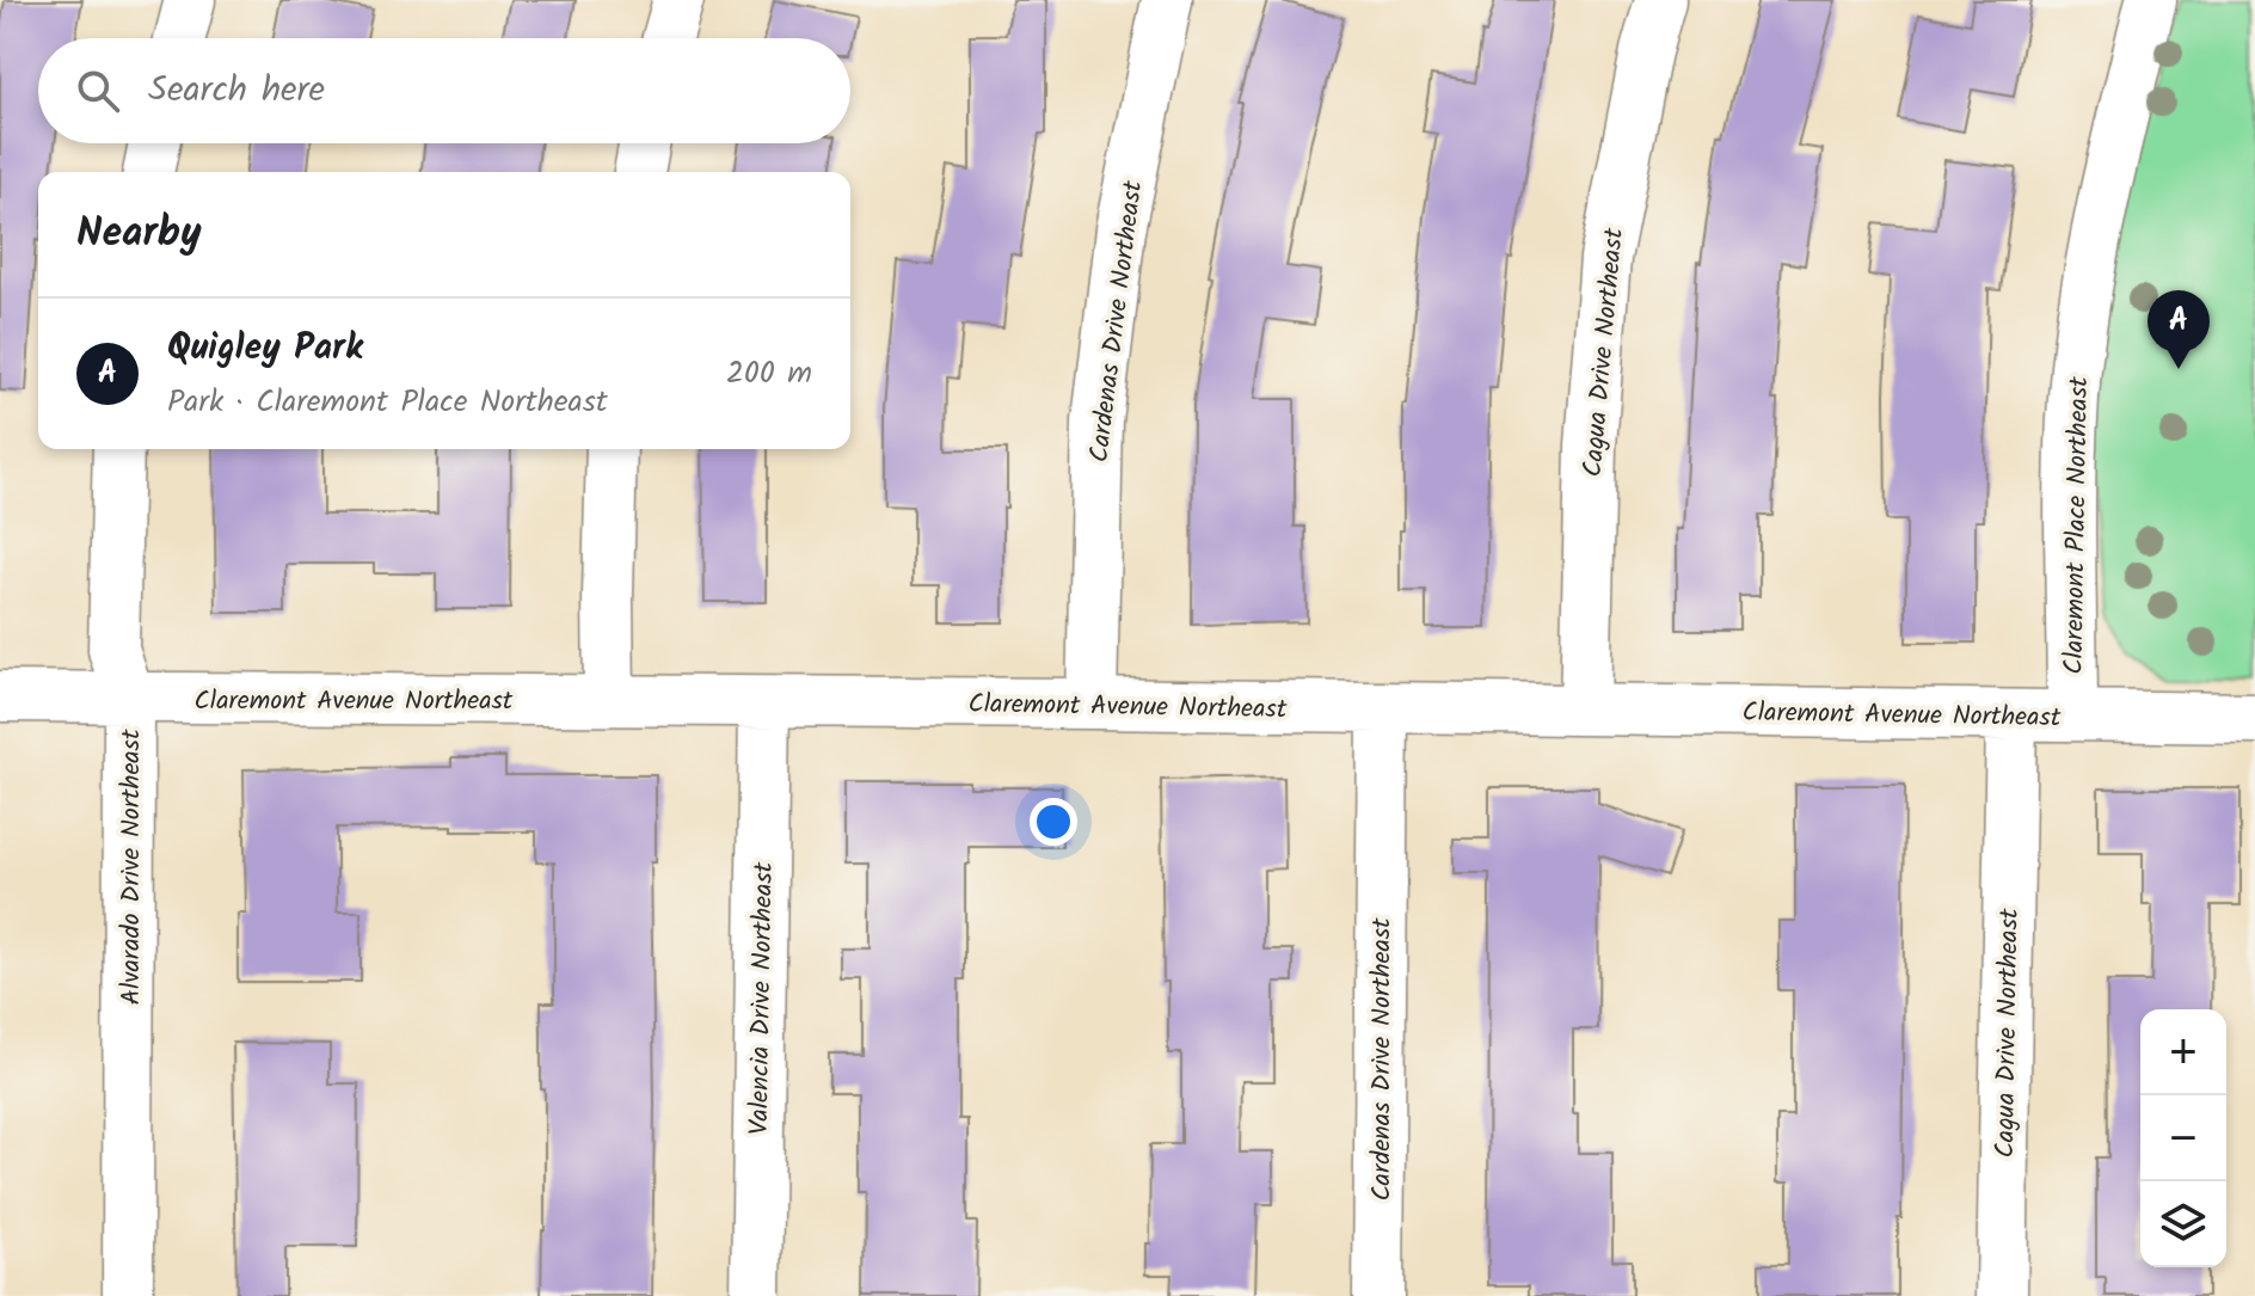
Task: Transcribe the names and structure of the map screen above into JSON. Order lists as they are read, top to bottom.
{
  "streets": {
    "street": [
      "Cardenas Drive Northeast",
      "Cagua Drive Northeast",
      "Claremont Place Northeast",
      "Claremont Avenue Northeast",
      "Alvarado Drive Northeast",
      "Valencia Drive Northeast"
    ]
  },
  "crossings": [
    ["Cardenas Drive Northeast", "Claremont Avenue Northeast"],
    ["Cagua Drive Northeast", "Claremont Avenue Northeast"],
    ["Claremont Place Northeast", "Claremont Avenue Northeast"],
    ["Claremont Avenue Northeast", "Alvarado Drive Northeast"],
    ["Claremont Avenue Northeast", "Valencia Drive Northeast"]
  ],
  "page": {
    "search": "Search here",
    "heading": "Nearby",
    "pins": "A",
    "list": [
      {
        "mark": "A",
        "name": "Quigley Park",
        "note": "Park · Claremont Place Northeast",
        "value": "200 m"
      }
    ],
    "map_buttons": ["+", "−"]
  }
}
